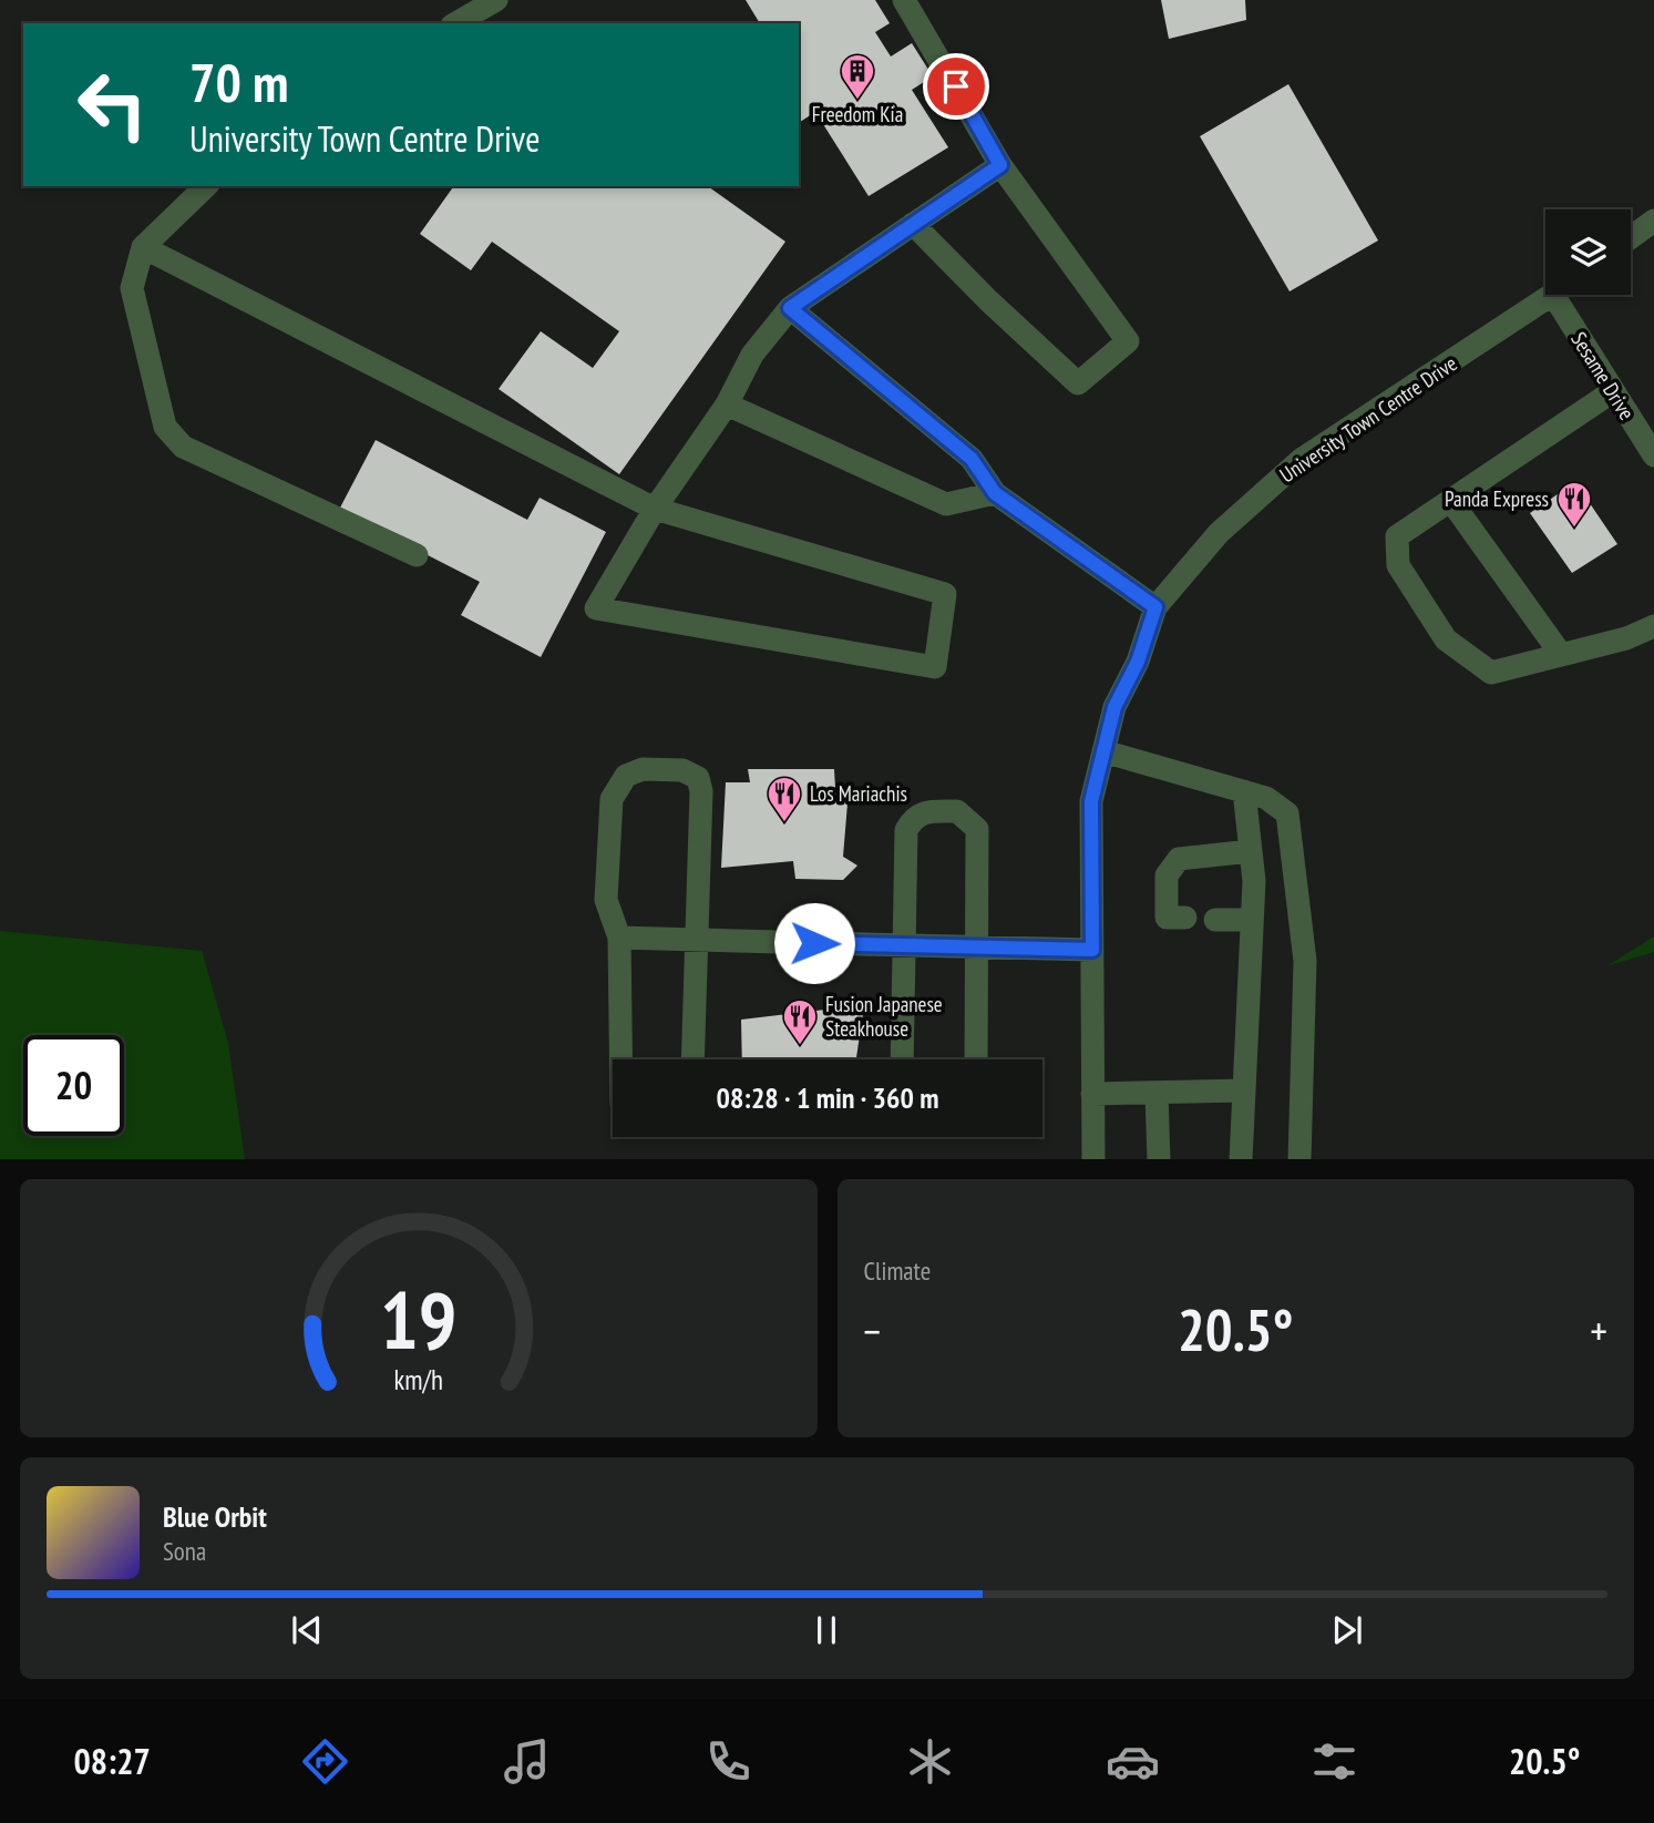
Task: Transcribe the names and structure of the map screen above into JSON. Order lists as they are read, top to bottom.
{
  "streets": {
    "street": ["Sesame Drive", "University Town Centre Drive"]
  },
  "places": {
    "building": ["Freedom Kia"],
    "restaurant": ["Panda Express", "Los Mariachis", "Fusion Japanese Steakhouse"]
  },
  "page": {
    "turn": ["70 m", "University Town Centre Drive"],
    "limit": "20",
    "trip": "08:28 · 1 min · 360 m",
    "tile": "Climate",
    "heat": ["−", "20.5°", "+"],
    "song": ["Blue Orbit", "Sona"],
    "tabs": ["08:27", "20.5°"],
    "gauge": ["19", "km/h"]
  }
}
